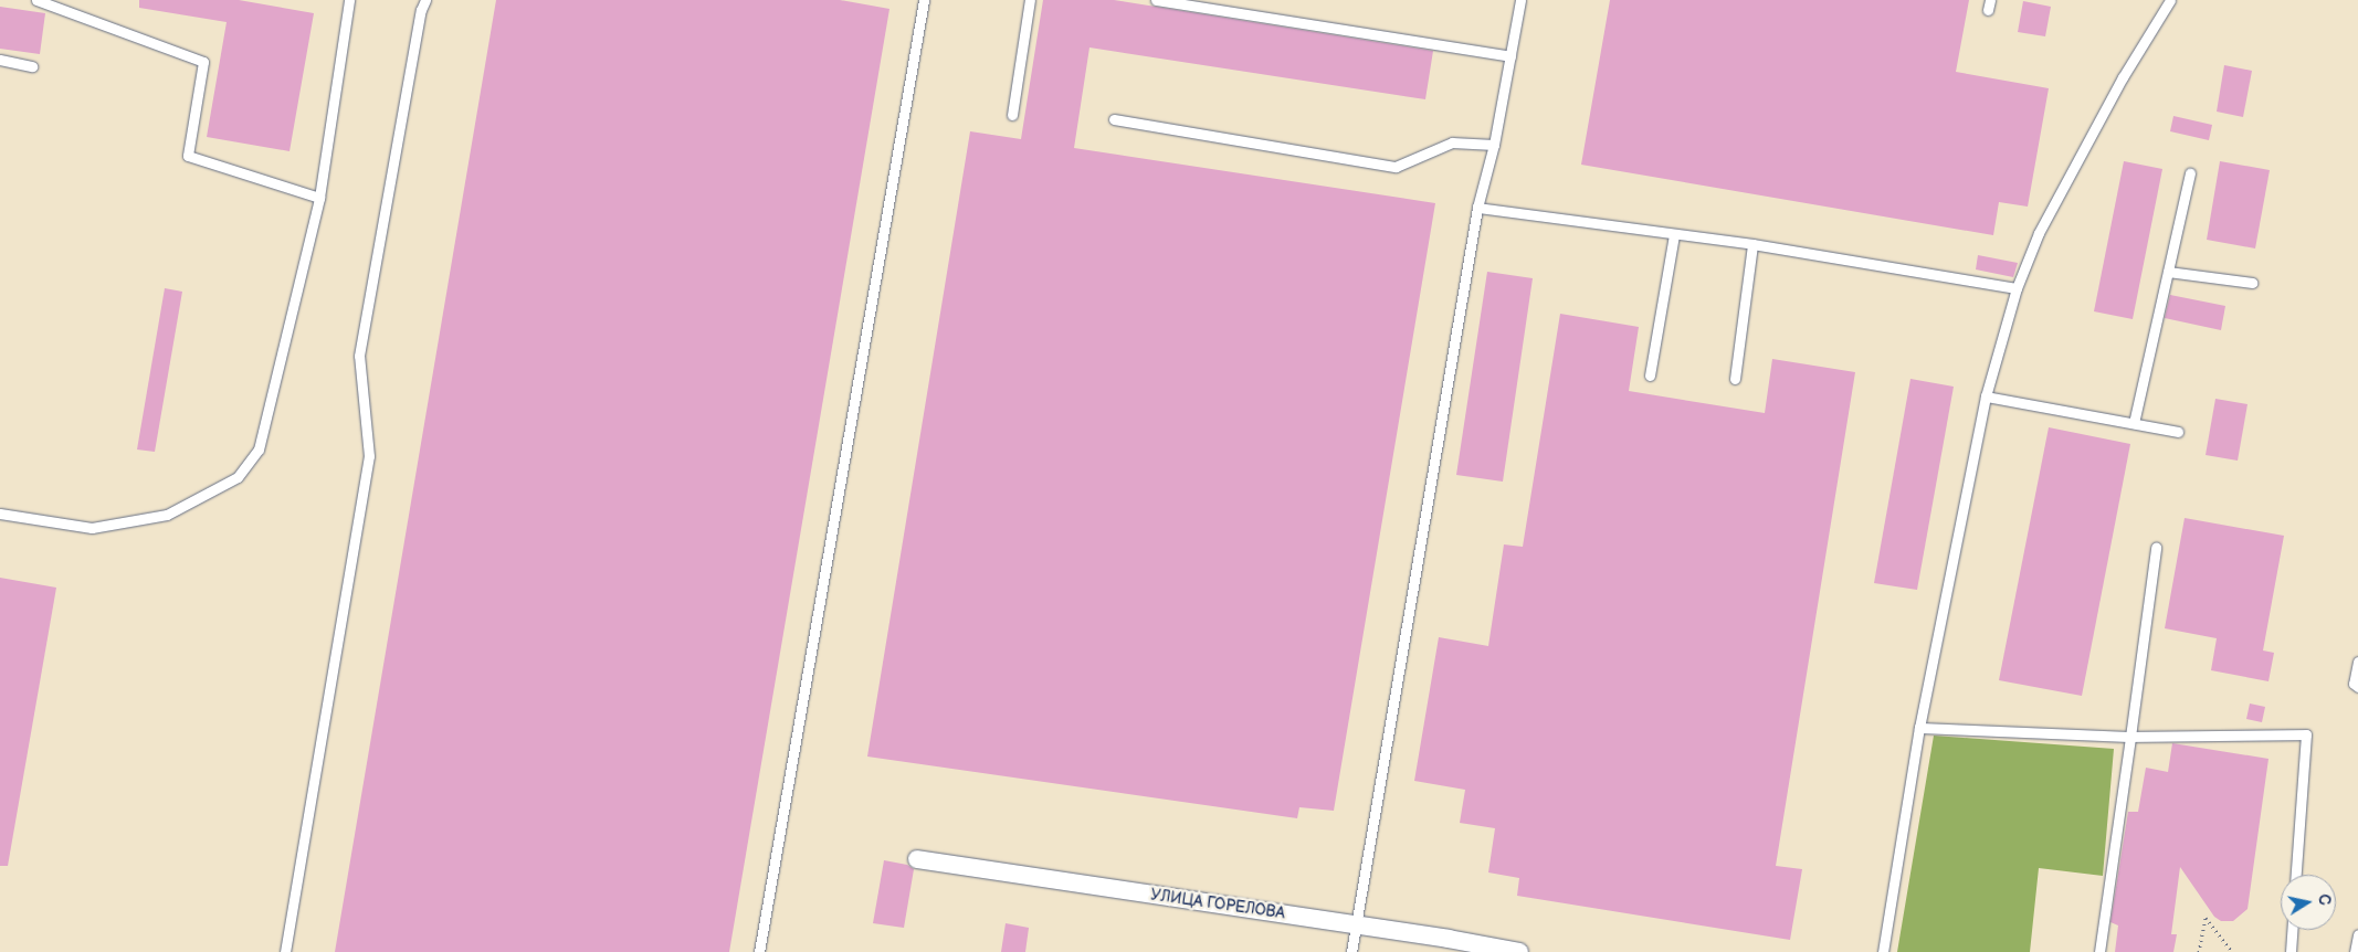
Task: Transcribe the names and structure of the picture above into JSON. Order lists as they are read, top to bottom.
{
  "streets": {
    "street": ["УЛИЦА ГОРЕЛОВА"]
  },
  "north": "right"
}
